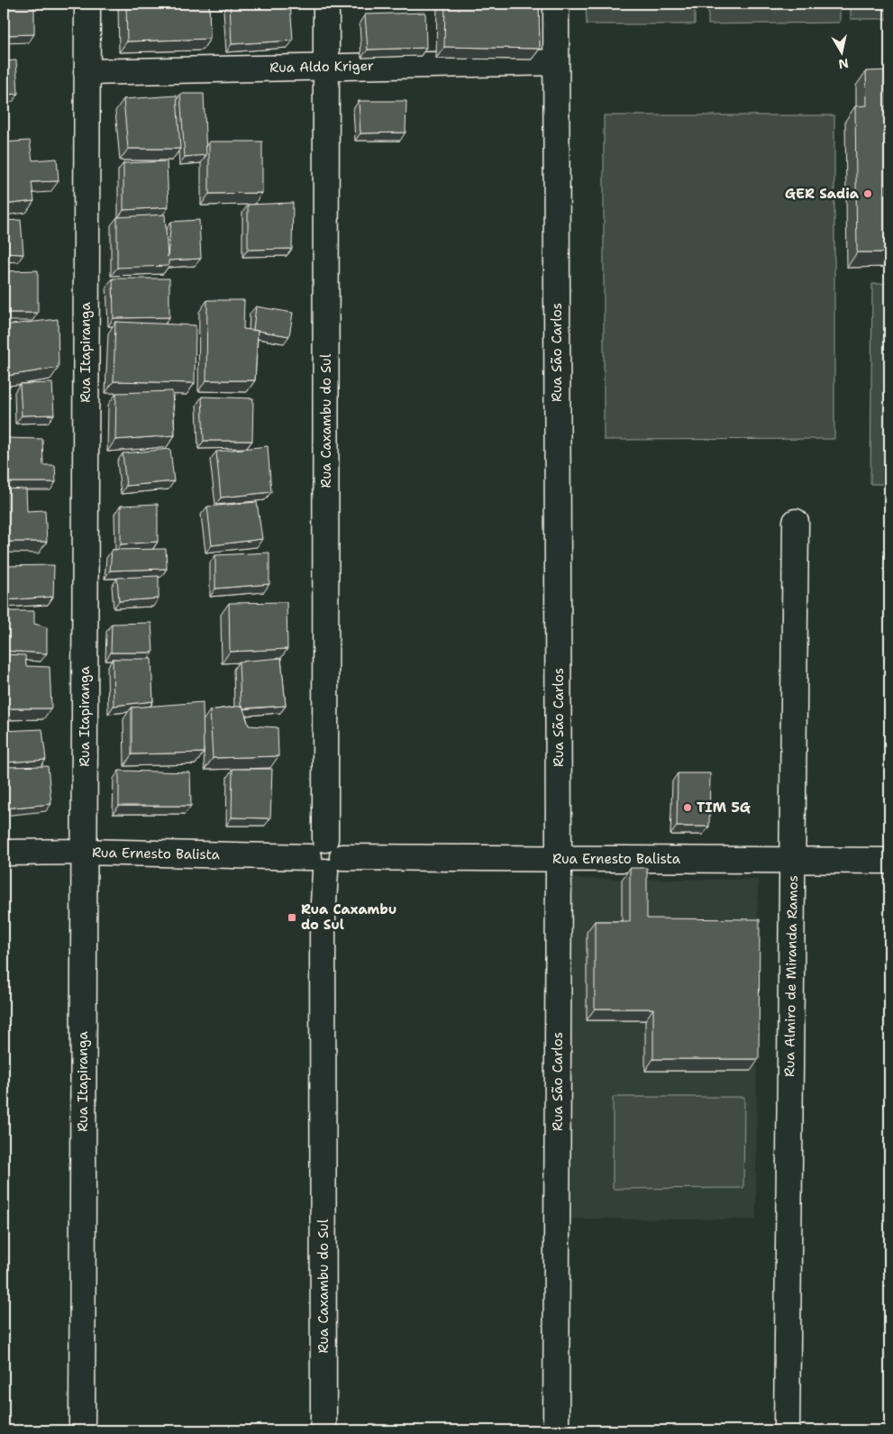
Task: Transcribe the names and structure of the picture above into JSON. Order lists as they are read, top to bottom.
{
  "streets": {
    "street": [
      "Rua Aldo Kriger",
      "Rua Itapiranga",
      "Rua São Carlos",
      "Rua Caxambu do Sul",
      "Rua Ernesto Balista",
      "Rua Almiro de Miranda Ramos"
    ]
  },
  "crossings": [
    ["Rua Aldo Kriger", "Rua Itapiranga"],
    ["Rua Aldo Kriger", "Rua São Carlos"],
    ["Rua Aldo Kriger", "Rua Caxambu do Sul"],
    ["Rua Itapiranga", "Rua Ernesto Balista"],
    ["Rua São Carlos", "Rua Ernesto Balista"],
    ["Rua Caxambu do Sul", "Rua Ernesto Balista"],
    ["Rua Ernesto Balista", "Rua Almiro de Miranda Ramos"]
  ],
  "places": {
    "other": ["GER Sadia", "TIM 5G"],
    "transit": ["Rua Caxambu do Sul"]
  },
  "north": "bottom"
}
